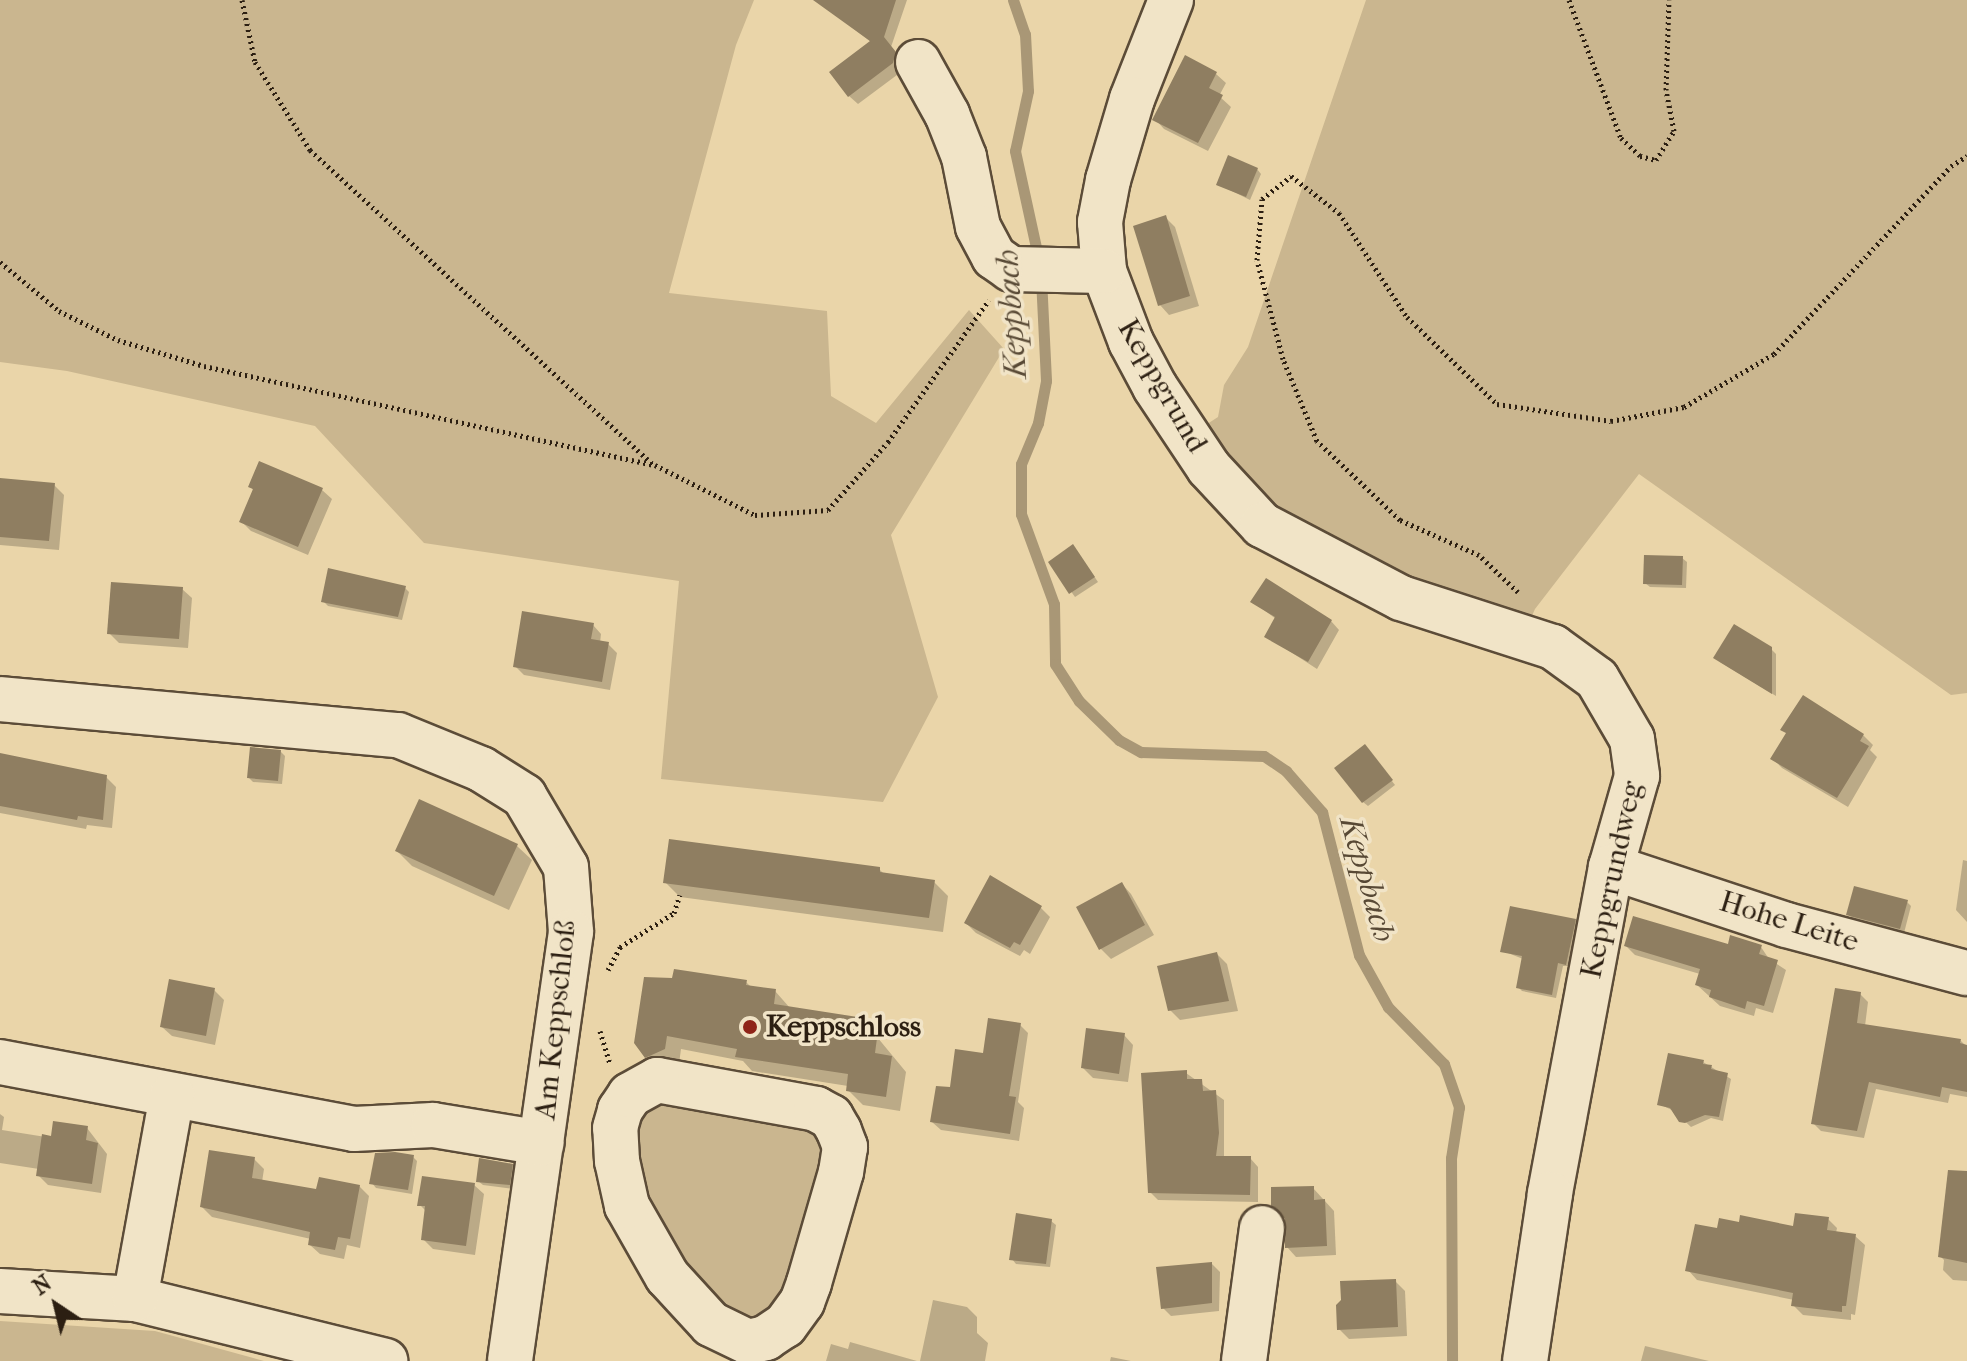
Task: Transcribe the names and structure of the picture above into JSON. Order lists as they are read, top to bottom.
{
  "streets": {
    "street": [
      "Keppgrund",
      "Keppgrundweg",
      "Hohe Leite",
      "Am Keppschloß"
    ]
  },
  "crossings": [
    ["Keppgrund", "Keppgrundweg"],
    ["Keppgrundweg", "Hohe Leite"]
  ],
  "water": ["Keppbach"],
  "places": ["Keppschloss"],
  "north": "top left"
}
